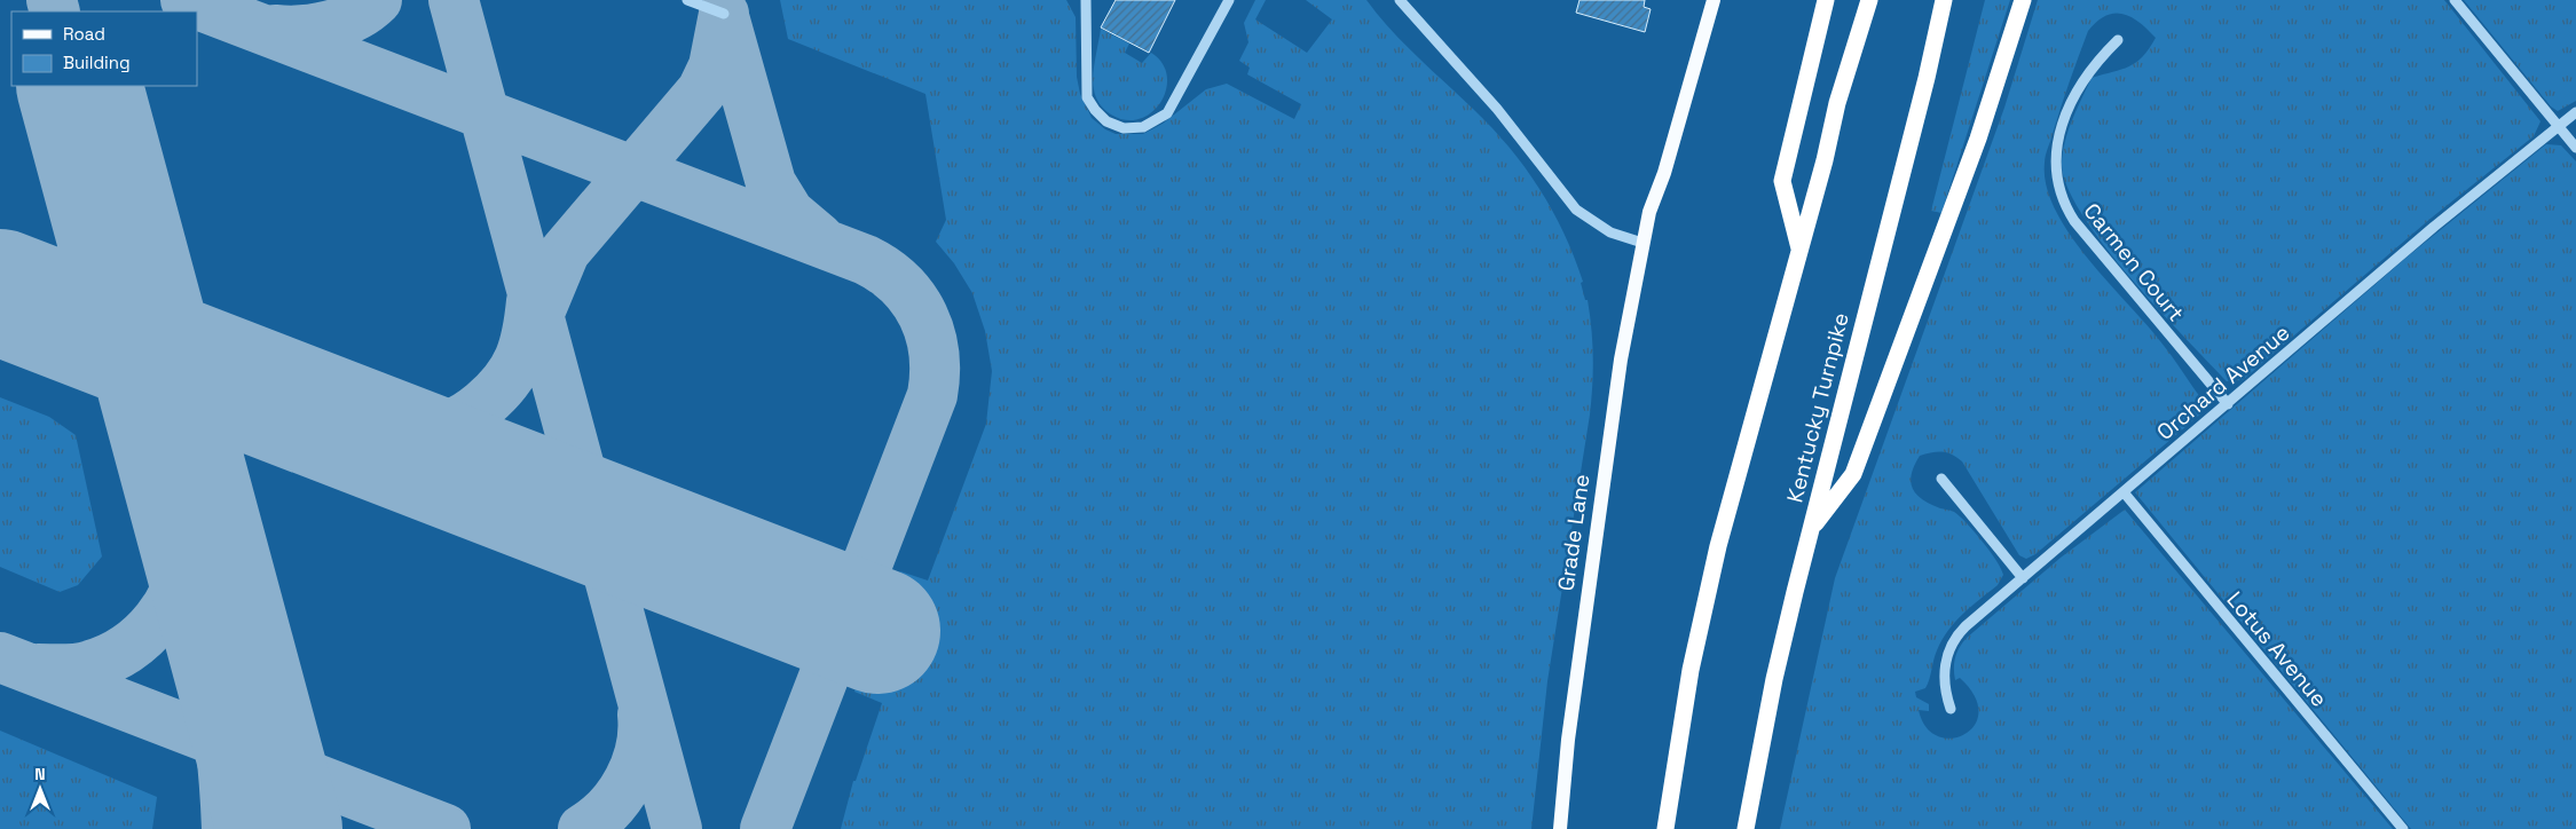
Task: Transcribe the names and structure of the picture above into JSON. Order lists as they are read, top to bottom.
{
  "streets": {
    "highway": ["Kentucky Turnpike"],
    "main road": ["Grade Lane"],
    "street": ["Carmen Court", "Orchard Avenue", "Lotus Avenue"]
  },
  "crossings": [
    ["Carmen Court", "Orchard Avenue"],
    ["Orchard Avenue", "Lotus Avenue"]
  ],
  "legend": ["Road", "Building"],
  "north": "top"
}
